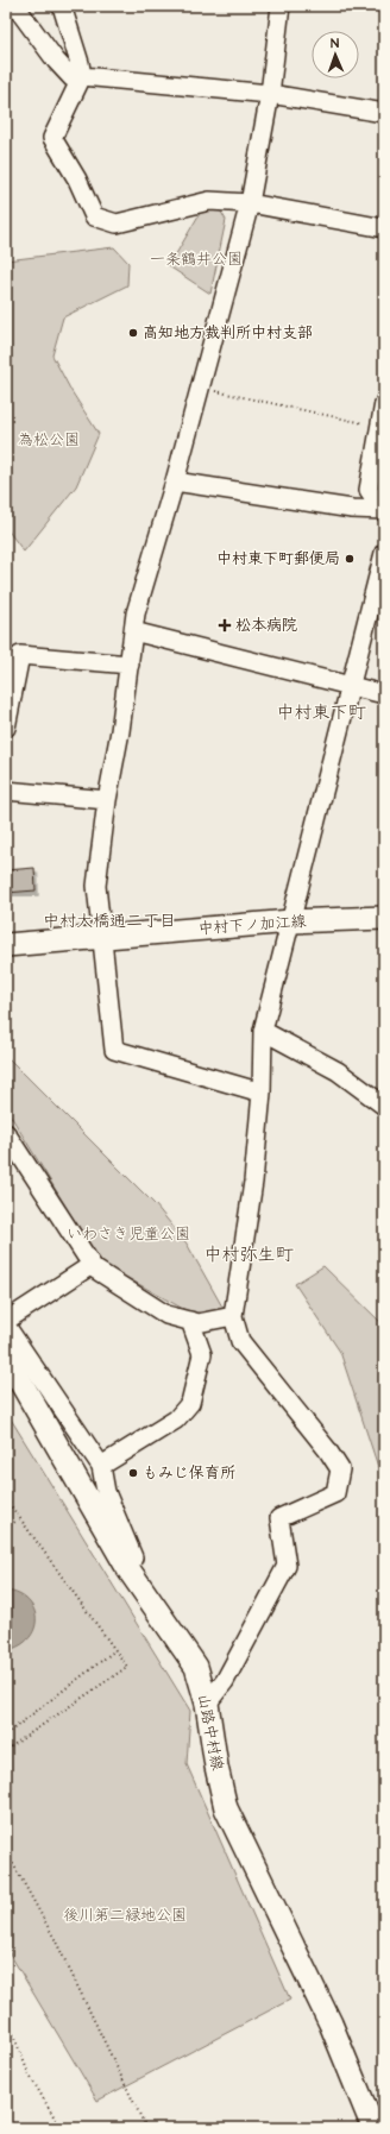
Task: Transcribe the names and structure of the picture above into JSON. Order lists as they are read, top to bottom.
{
  "streets": {
    "main road": ["中村下ノ加江線", "山路中村線"]
  },
  "districts": ["中村東下町", "中村大橋通二丁目", "中村弥生町"],
  "parks": [
    "一条鶴井公園",
    "為松公園",
    "いわさき児童公園",
    "後川第二緑地公園"
  ],
  "places": {
    "other": ["高知地方裁判所中村支部", "中村東下町郵便局", "もみじ保育所"],
    "health": ["松本病院"]
  },
  "north": "top"
}
